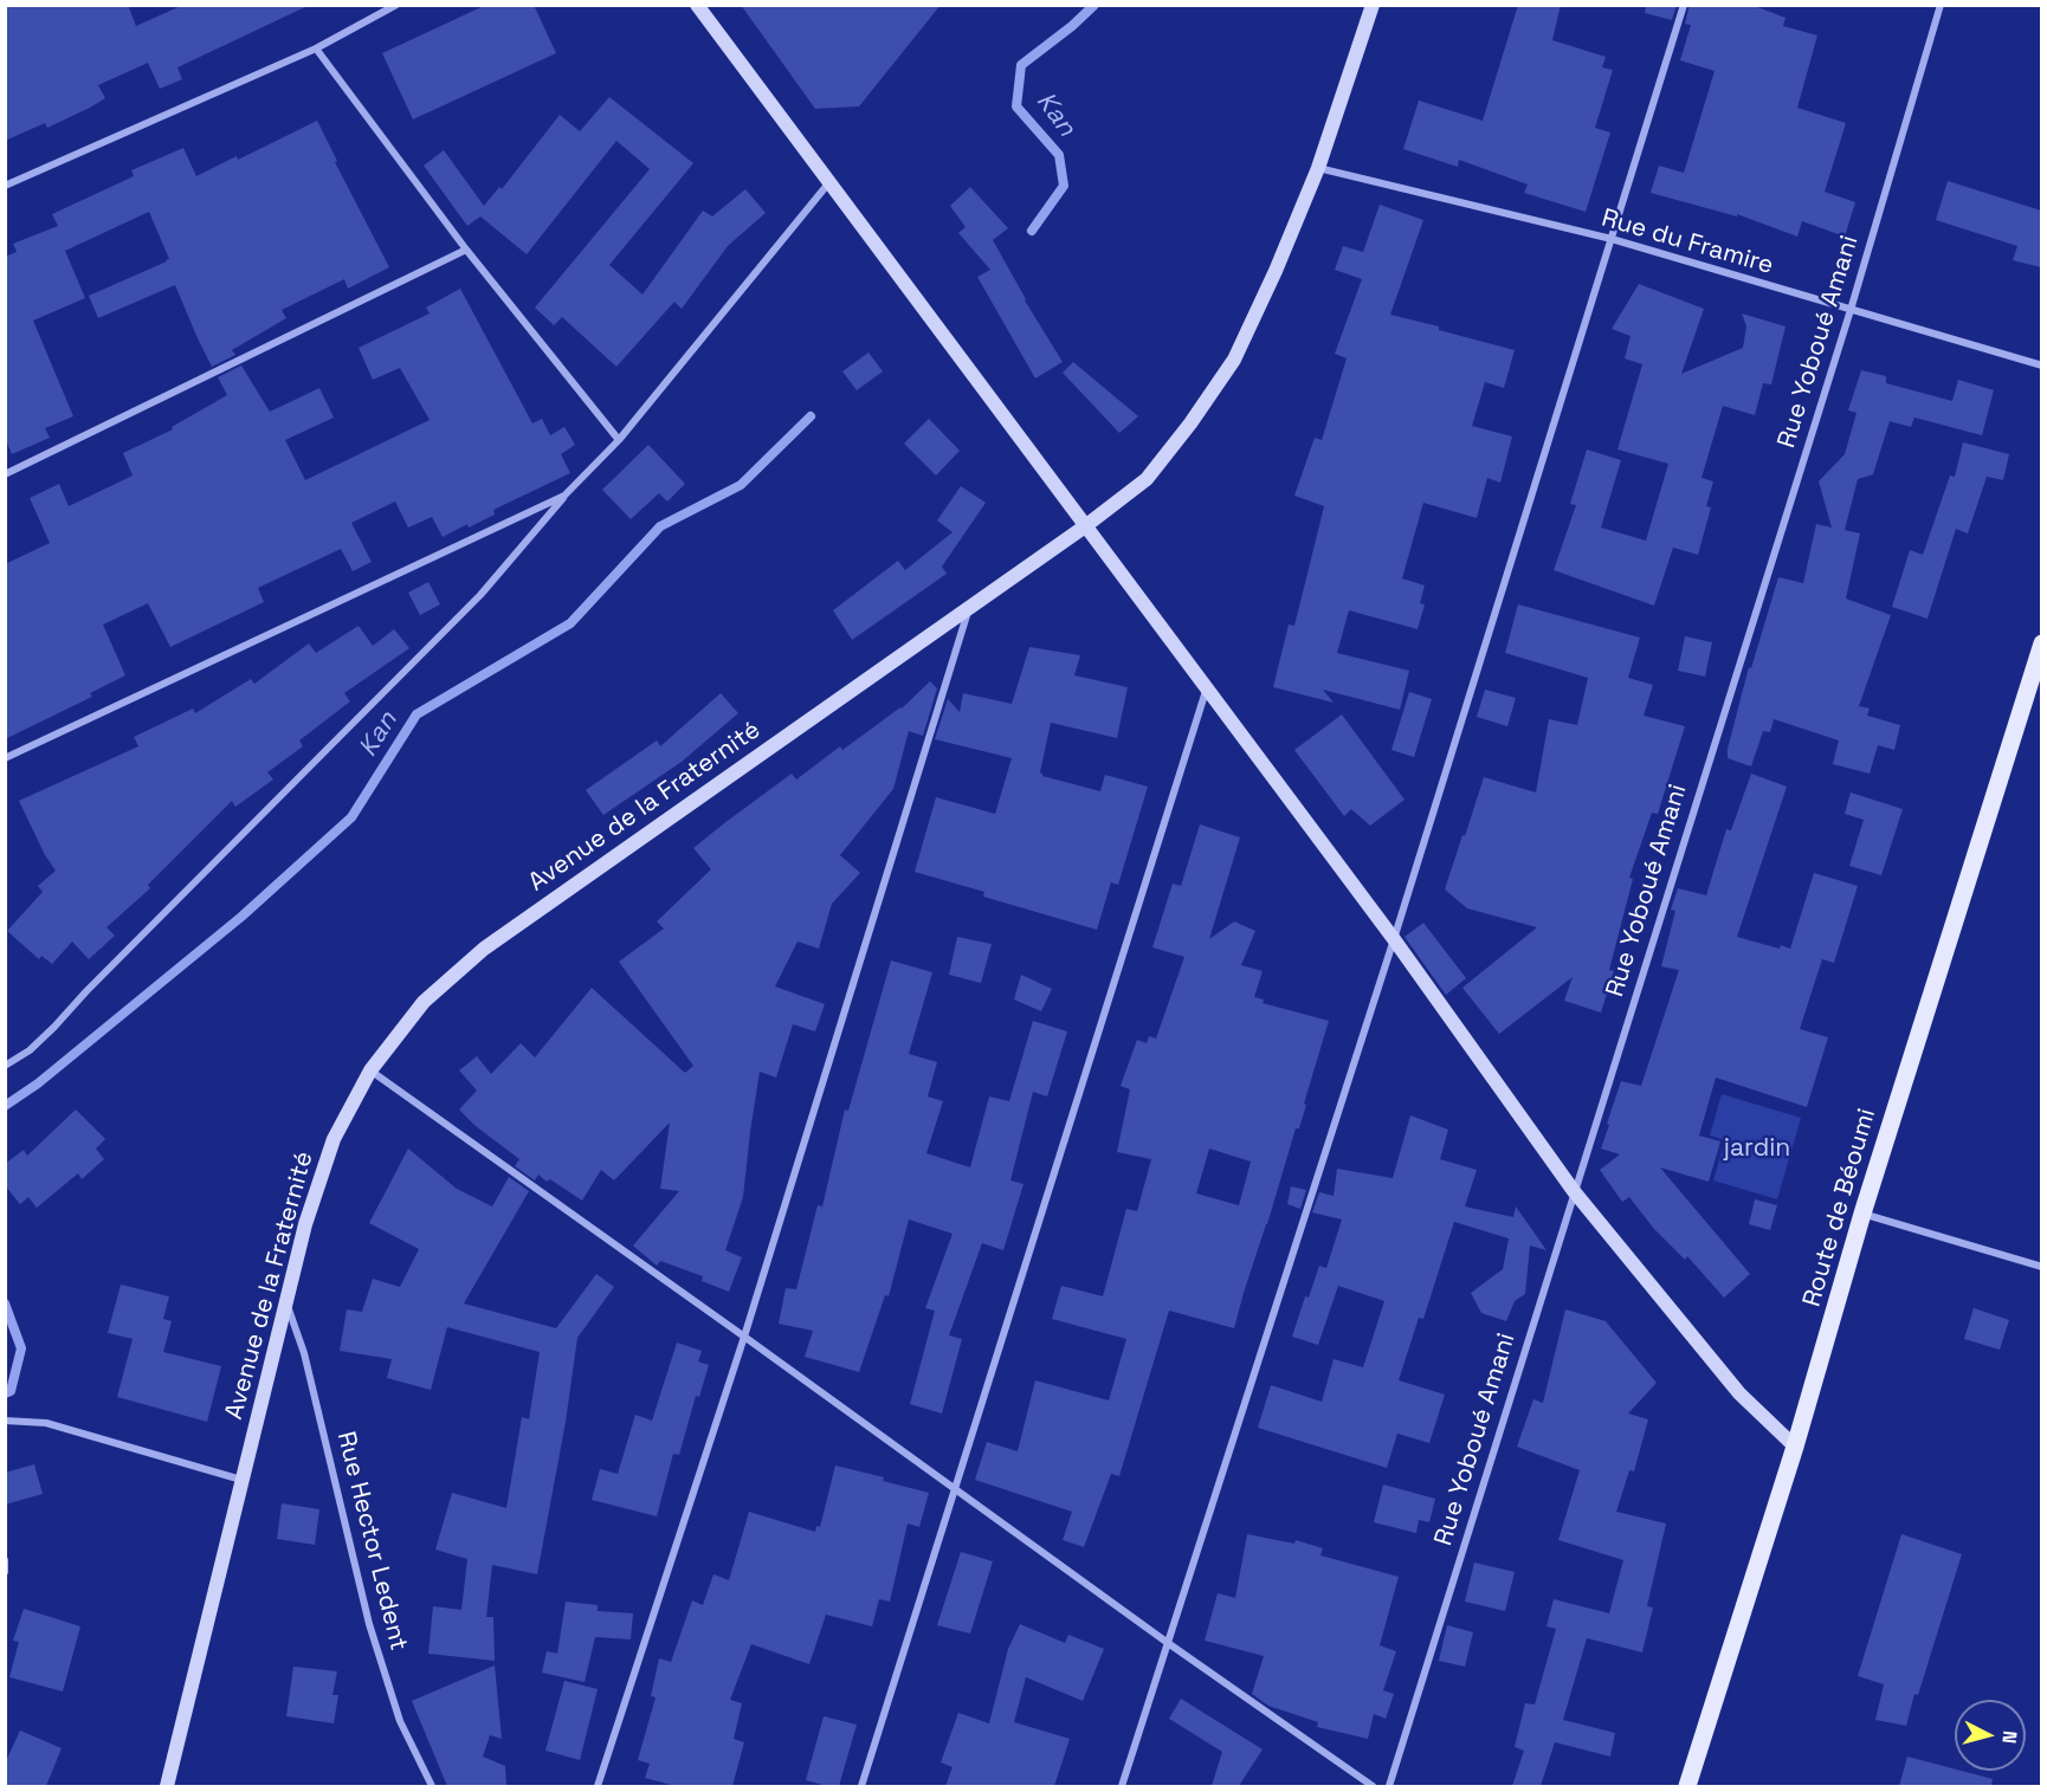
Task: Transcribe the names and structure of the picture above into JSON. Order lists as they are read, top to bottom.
{
  "streets": {
    "main road": ["Route de Béoumi"],
    "street": [
      "Rue du Framire",
      "Rue Yoboué Amani",
      "Avenue de la Fraternité",
      "Rue Hector Ledent"
    ]
  },
  "crossings": [
    ["Rue du Framire", "Rue Yoboué Amani"],
    ["Rue du Framire", "Avenue de la Fraternité"],
    ["Avenue de la Fraternité", "Rue Hector Ledent"]
  ],
  "water": ["Kan"],
  "parks": ["jardin"],
  "north": "right"
}
